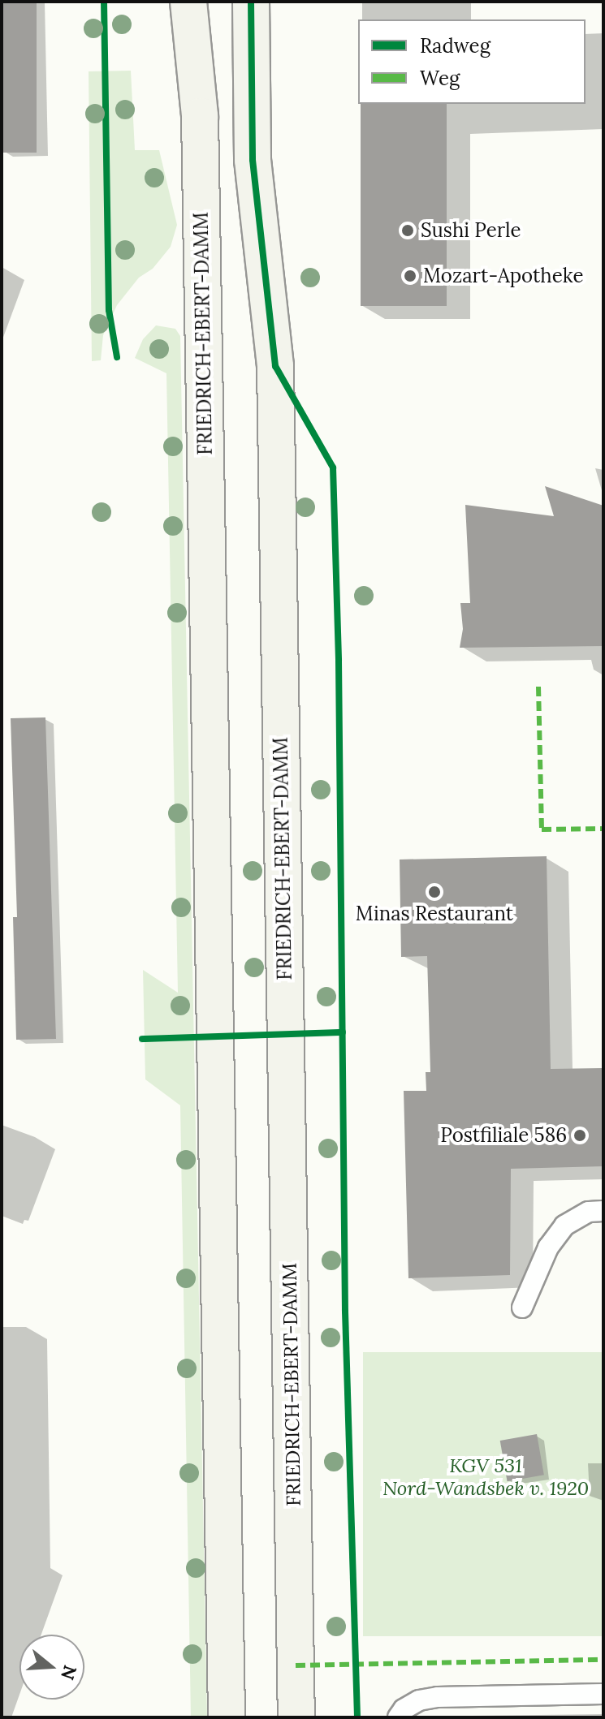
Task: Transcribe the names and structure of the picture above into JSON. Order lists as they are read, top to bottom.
{
  "streets": {
    "main road": ["FRIEDRICH-EBERT-DAMM"]
  },
  "parks": ["KGV 531 Nord-Wandsbek v. 1920"],
  "places": [
    "Sushi Perle",
    "Mozart-Apotheke",
    "Minas Restaurant",
    "Postfiliale 586"
  ],
  "legend": ["Radweg", "Weg"],
  "north": "right"
}
